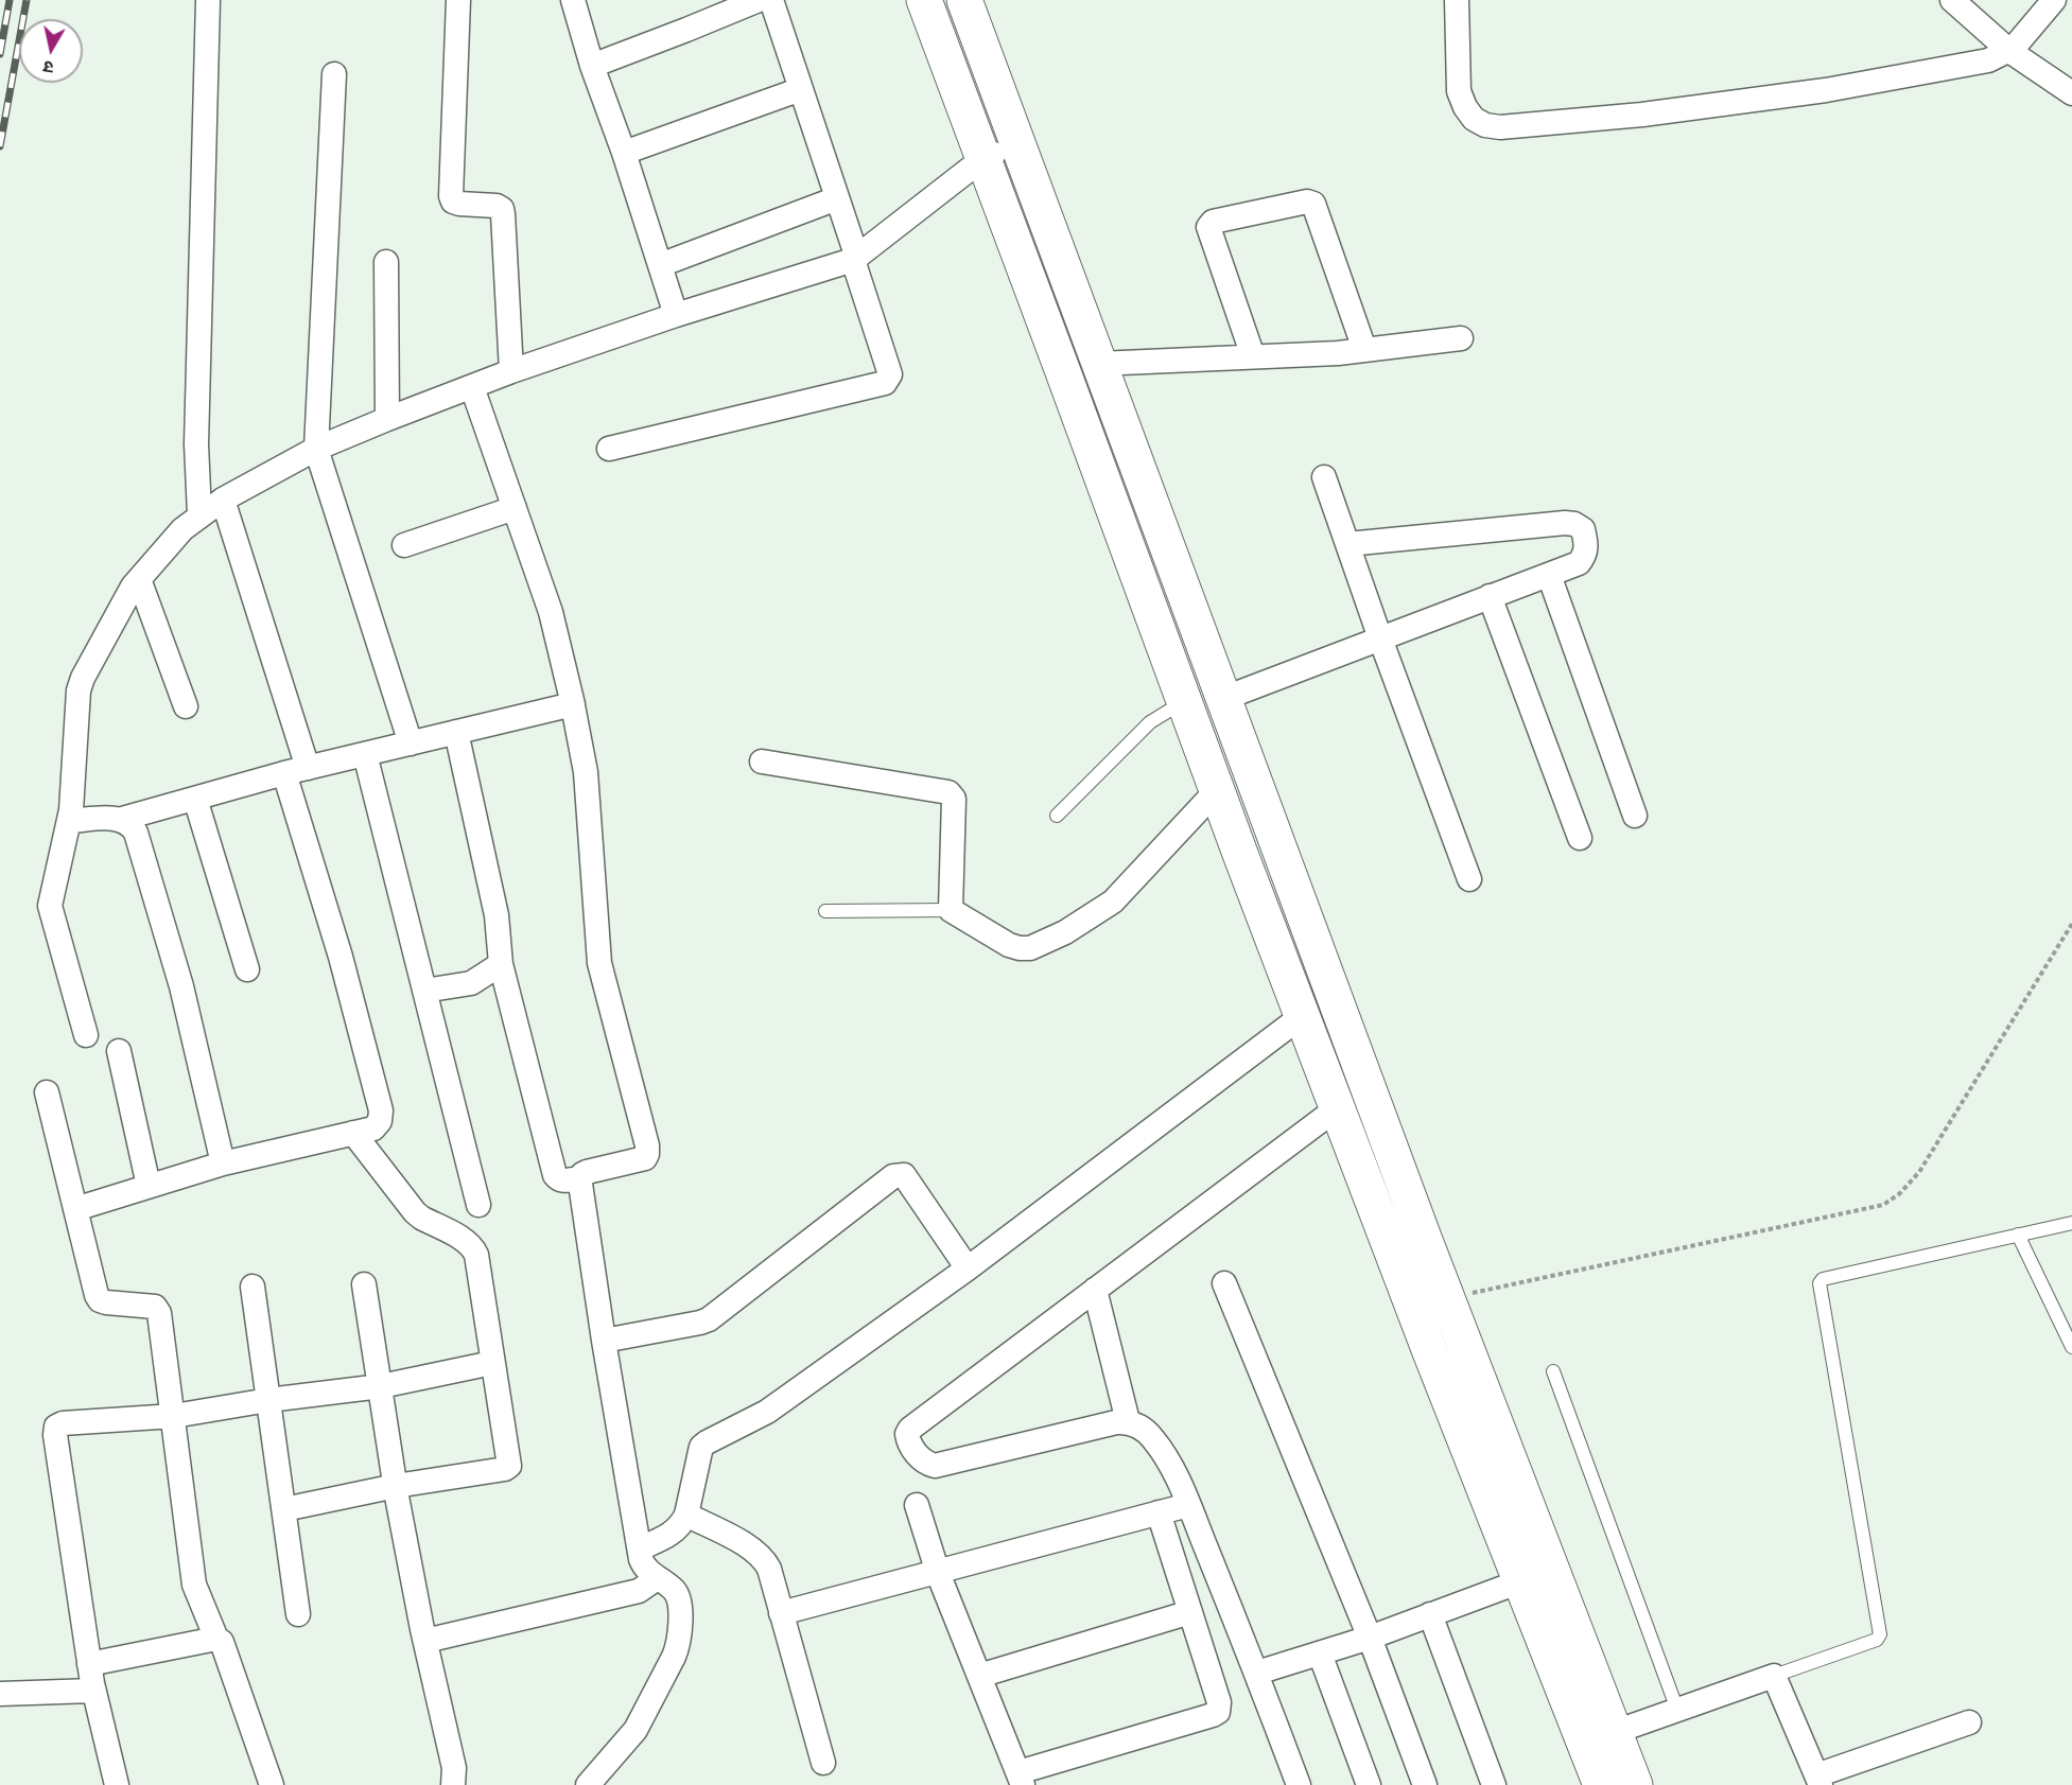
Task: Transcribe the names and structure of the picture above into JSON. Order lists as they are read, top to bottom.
{
  "north": "bottom"
}
